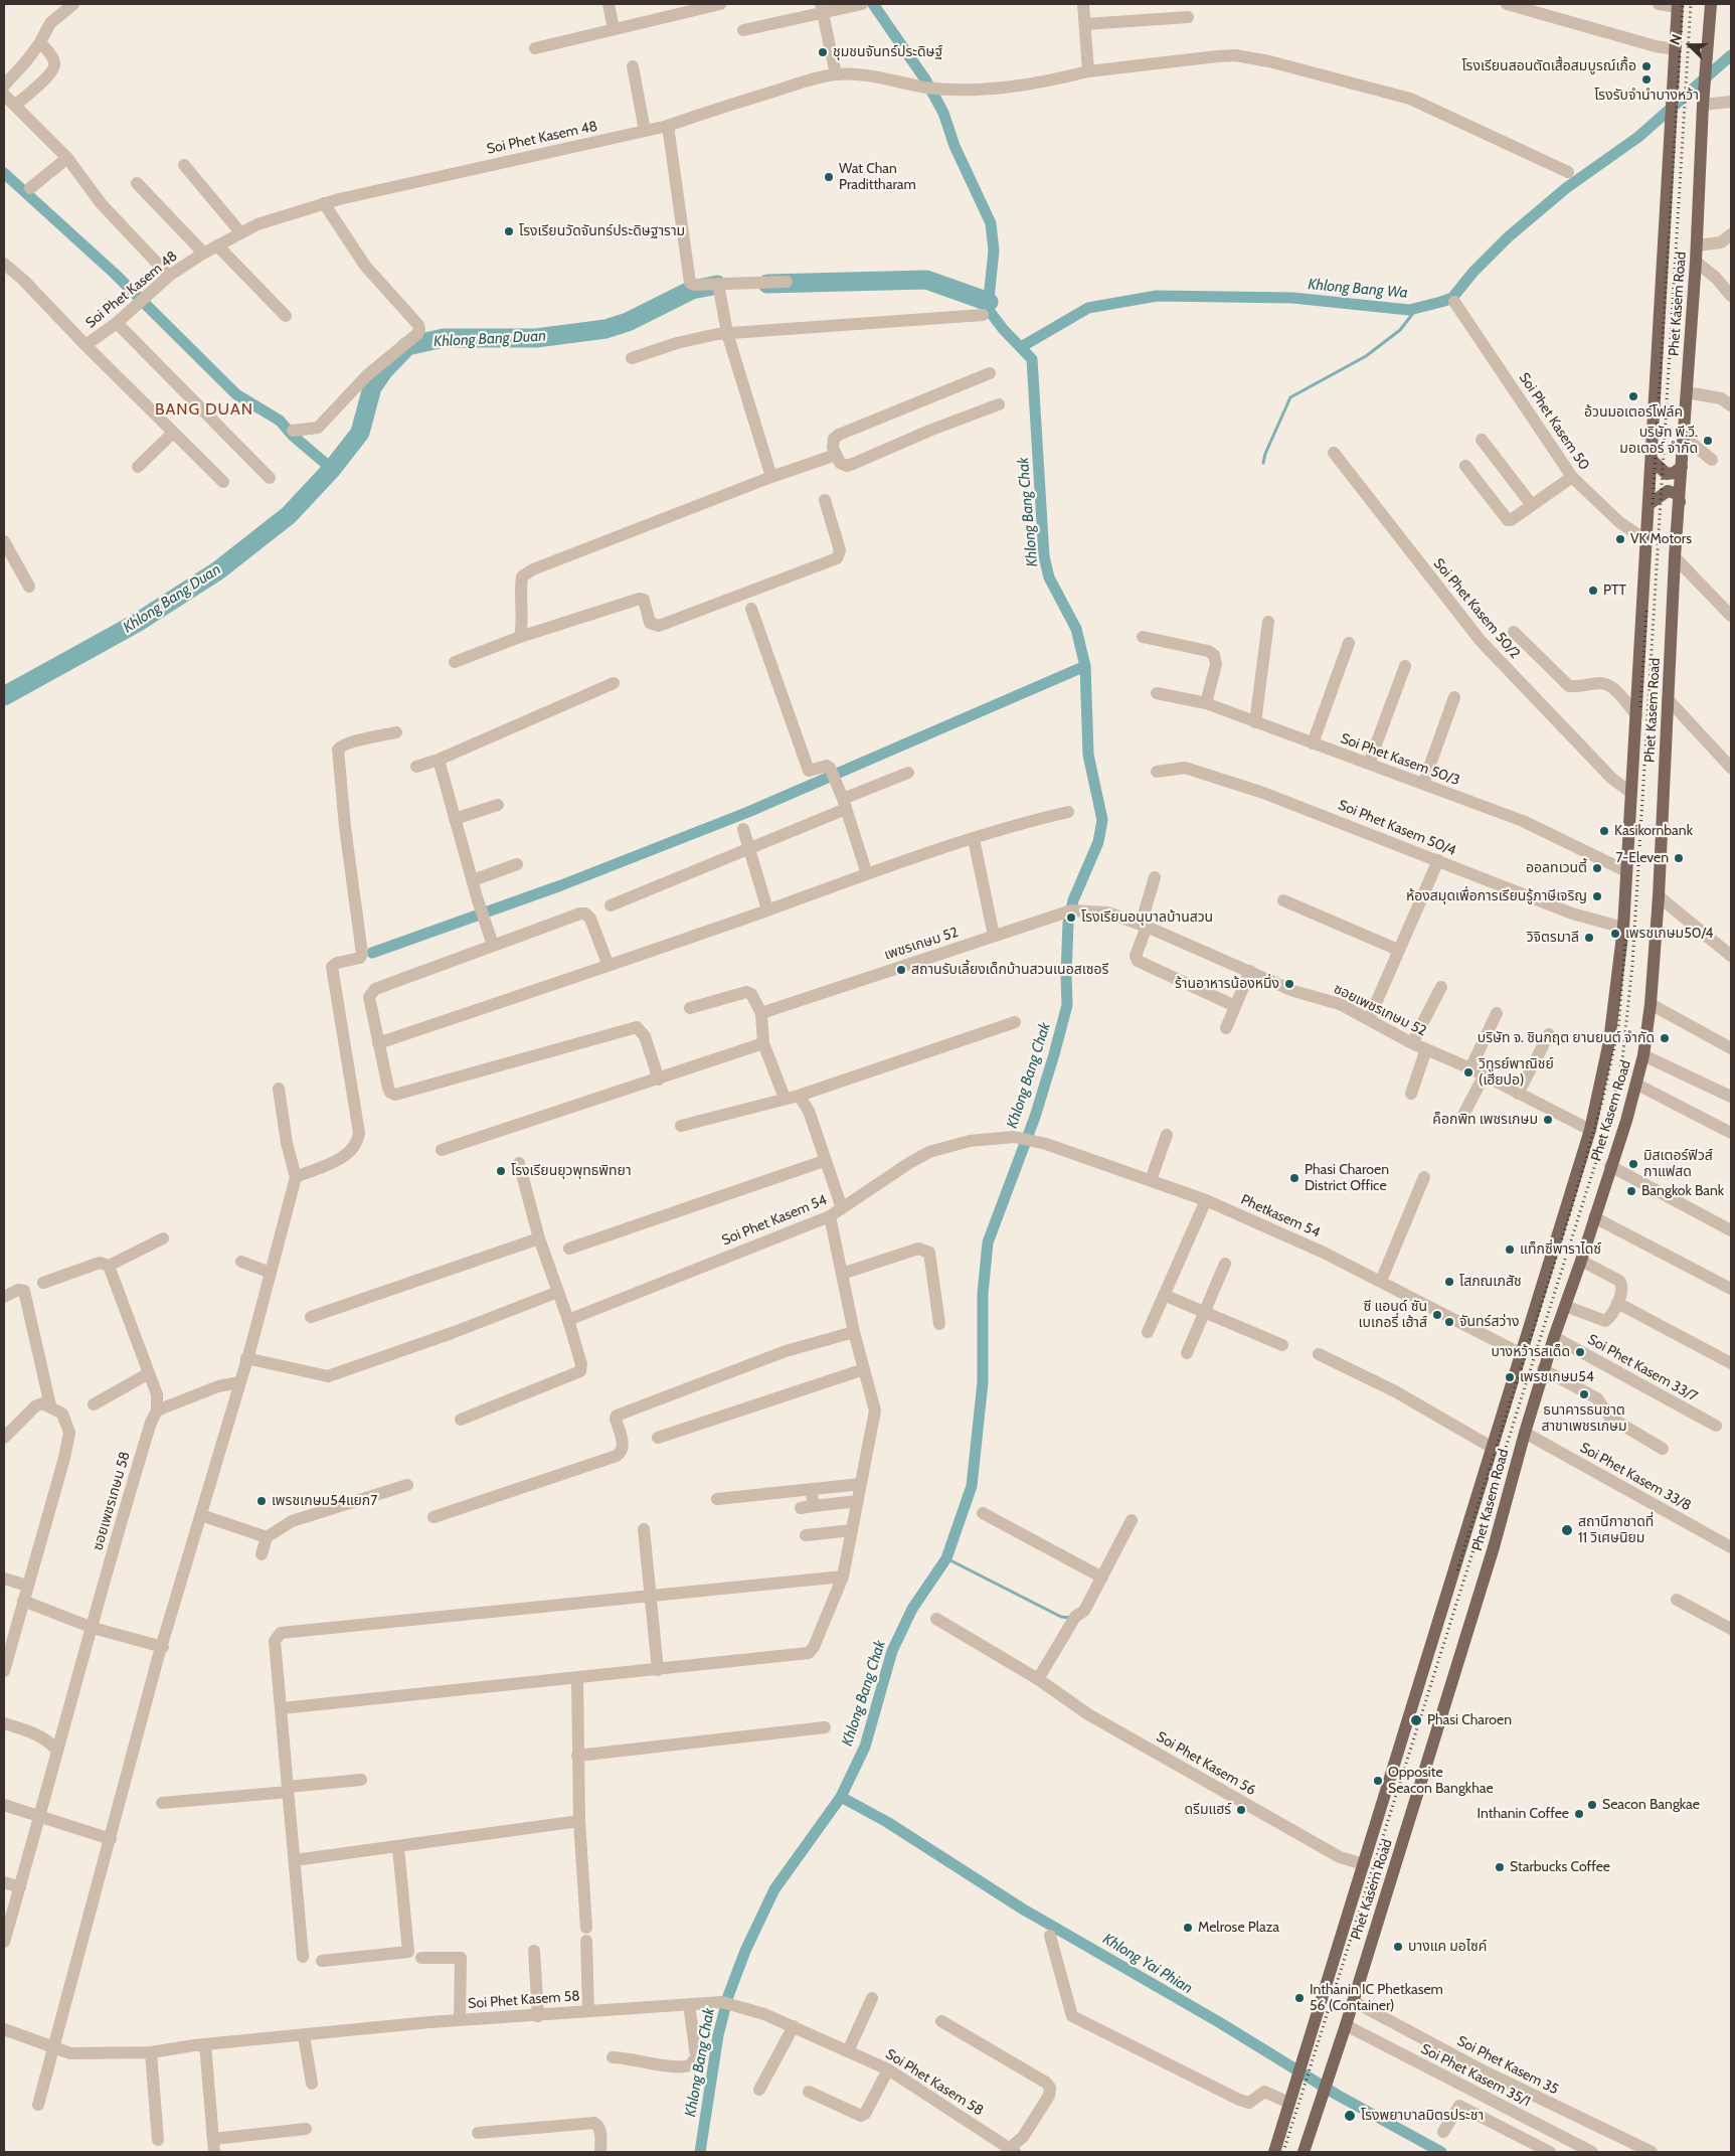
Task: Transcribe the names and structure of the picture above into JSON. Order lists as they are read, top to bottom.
{
  "streets": {
    "main road": ["Phet Kasem Road"],
    "street": [
      "Soi Phet Kasem 48",
      "Soi Phet Kasem 50",
      "Soi Phet Kasem 50/2",
      "Soi Phet Kasem 50/3",
      "Soi Phet Kasem 50/4",
      "เพชรเกษม 52",
      "ซอยเพชรเกษม 52",
      "Phetkasem 54",
      "Soi Phet Kasem 54",
      "Soi Phet Kasem 33/7",
      "Soi Phet Kasem 33/8",
      "ซอยเพชรเกษม 58",
      "Soi Phet Kasem 56",
      "Soi Phet Kasem 58",
      "Soi Phet Kasem 35",
      "Soi Phet Kasem 35/1"
    ]
  },
  "crossings": [
    ["Phet Kasem Road", "Soi Phet Kasem 50"],
    ["Phet Kasem Road", "Soi Phet Kasem 50/2"],
    ["Phet Kasem Road", "Soi Phet Kasem 50/3"],
    ["Phet Kasem Road", "Soi Phet Kasem 50/4"],
    ["Phet Kasem Road", "ซอยเพชรเกษม 52"],
    ["Phet Kasem Road", "Phetkasem 54"],
    ["Phet Kasem Road", "Soi Phet Kasem 33/7"],
    ["Phet Kasem Road", "Soi Phet Kasem 33/8"],
    ["Phet Kasem Road", "Soi Phet Kasem 56"],
    ["Phet Kasem Road", "Soi Phet Kasem 35"],
    ["Phet Kasem Road", "Soi Phet Kasem 35/1"],
    ["เพชรเกษม 52", "ซอยเพชรเกษม 52"],
    ["Phetkasem 54", "Soi Phet Kasem 54"]
  ],
  "districts": ["BANG DUAN"],
  "water": [
    "Khlong Bang Wa",
    "Khlong Bang Duan",
    "Khlong Bang Chak",
    "Khlong Yai Phian"
  ],
  "places": [
    "ชุมชนจันทร์ประดิษฐ์",
    "โรงเรียนสอนตัดเสื้อสมบูรณ์เกื้อ",
    "โรงรับจำนำบางหว้า",
    "Wat Chan Pradittharam",
    "โรงเรียนวัดจันทร์ประดิษฐาราม",
    "อ้วนมอเตอร์โฟล์ค",
    "บริษัท พี.วี. มอเตอร์ จำกัด",
    "VK Motors",
    "PTT",
    "Kasikornbank",
    "7-Eleven",
    "ออลทเวนตี้",
    "ห้องสมุดเพื่อการเรียนรู้ภาษีเจริญ",
    "โรงเรียนอนุบาลบ้านสวน",
    "เพรชเกษม50/4",
    "วิจิตรมาลี",
    "สถานรับเลี้ยงเด็กบ้านสวนเนอสเซอรี",
    "ร้านอาหารน้องหนึ่ง",
    "บริษัท จ. ชินกฤต ยานยนต์ จำกัด",
    "วิทูรย์พาณิชย์ (เฮียปอ)",
    "ค็อกพิท เพชรเกษม",
    "มิสเตอร์ฟิวส์ กาแฟสด",
    "โรงเรียนยุวพุทธพิทยา",
    "Phasi Charoen District Office",
    "Bangkok Bank",
    "แท็กซี่พาราไดซ์",
    "โสภณเภสัช",
    "ซี แอนด์ ซัน เบเกอรี่ เฮ้าส์",
    "จันทร์สว่าง",
    "บางหว้ารสเด็ด",
    "เพรชเกษม54",
    "ธนาคารธนชาต สาขาเพชรเกษม",
    "เพรชเกษม54แยก7",
    "สถานีกาชาดที่ 11 วิเศษนิยม",
    "Phasi Charoen",
    "Opposite Seacon Bangkhae",
    "Seacon Bangkae",
    "ดรีมแฮร์",
    "Inthanin Coffee",
    "Starbucks Coffee",
    "Melrose Plaza",
    "บางแค มอไซค์",
    "Inthanin IC Phetkasem 56 (Container)",
    "โรงพยาบาลมิตรประชา"
  ],
  "north": "left"
}
